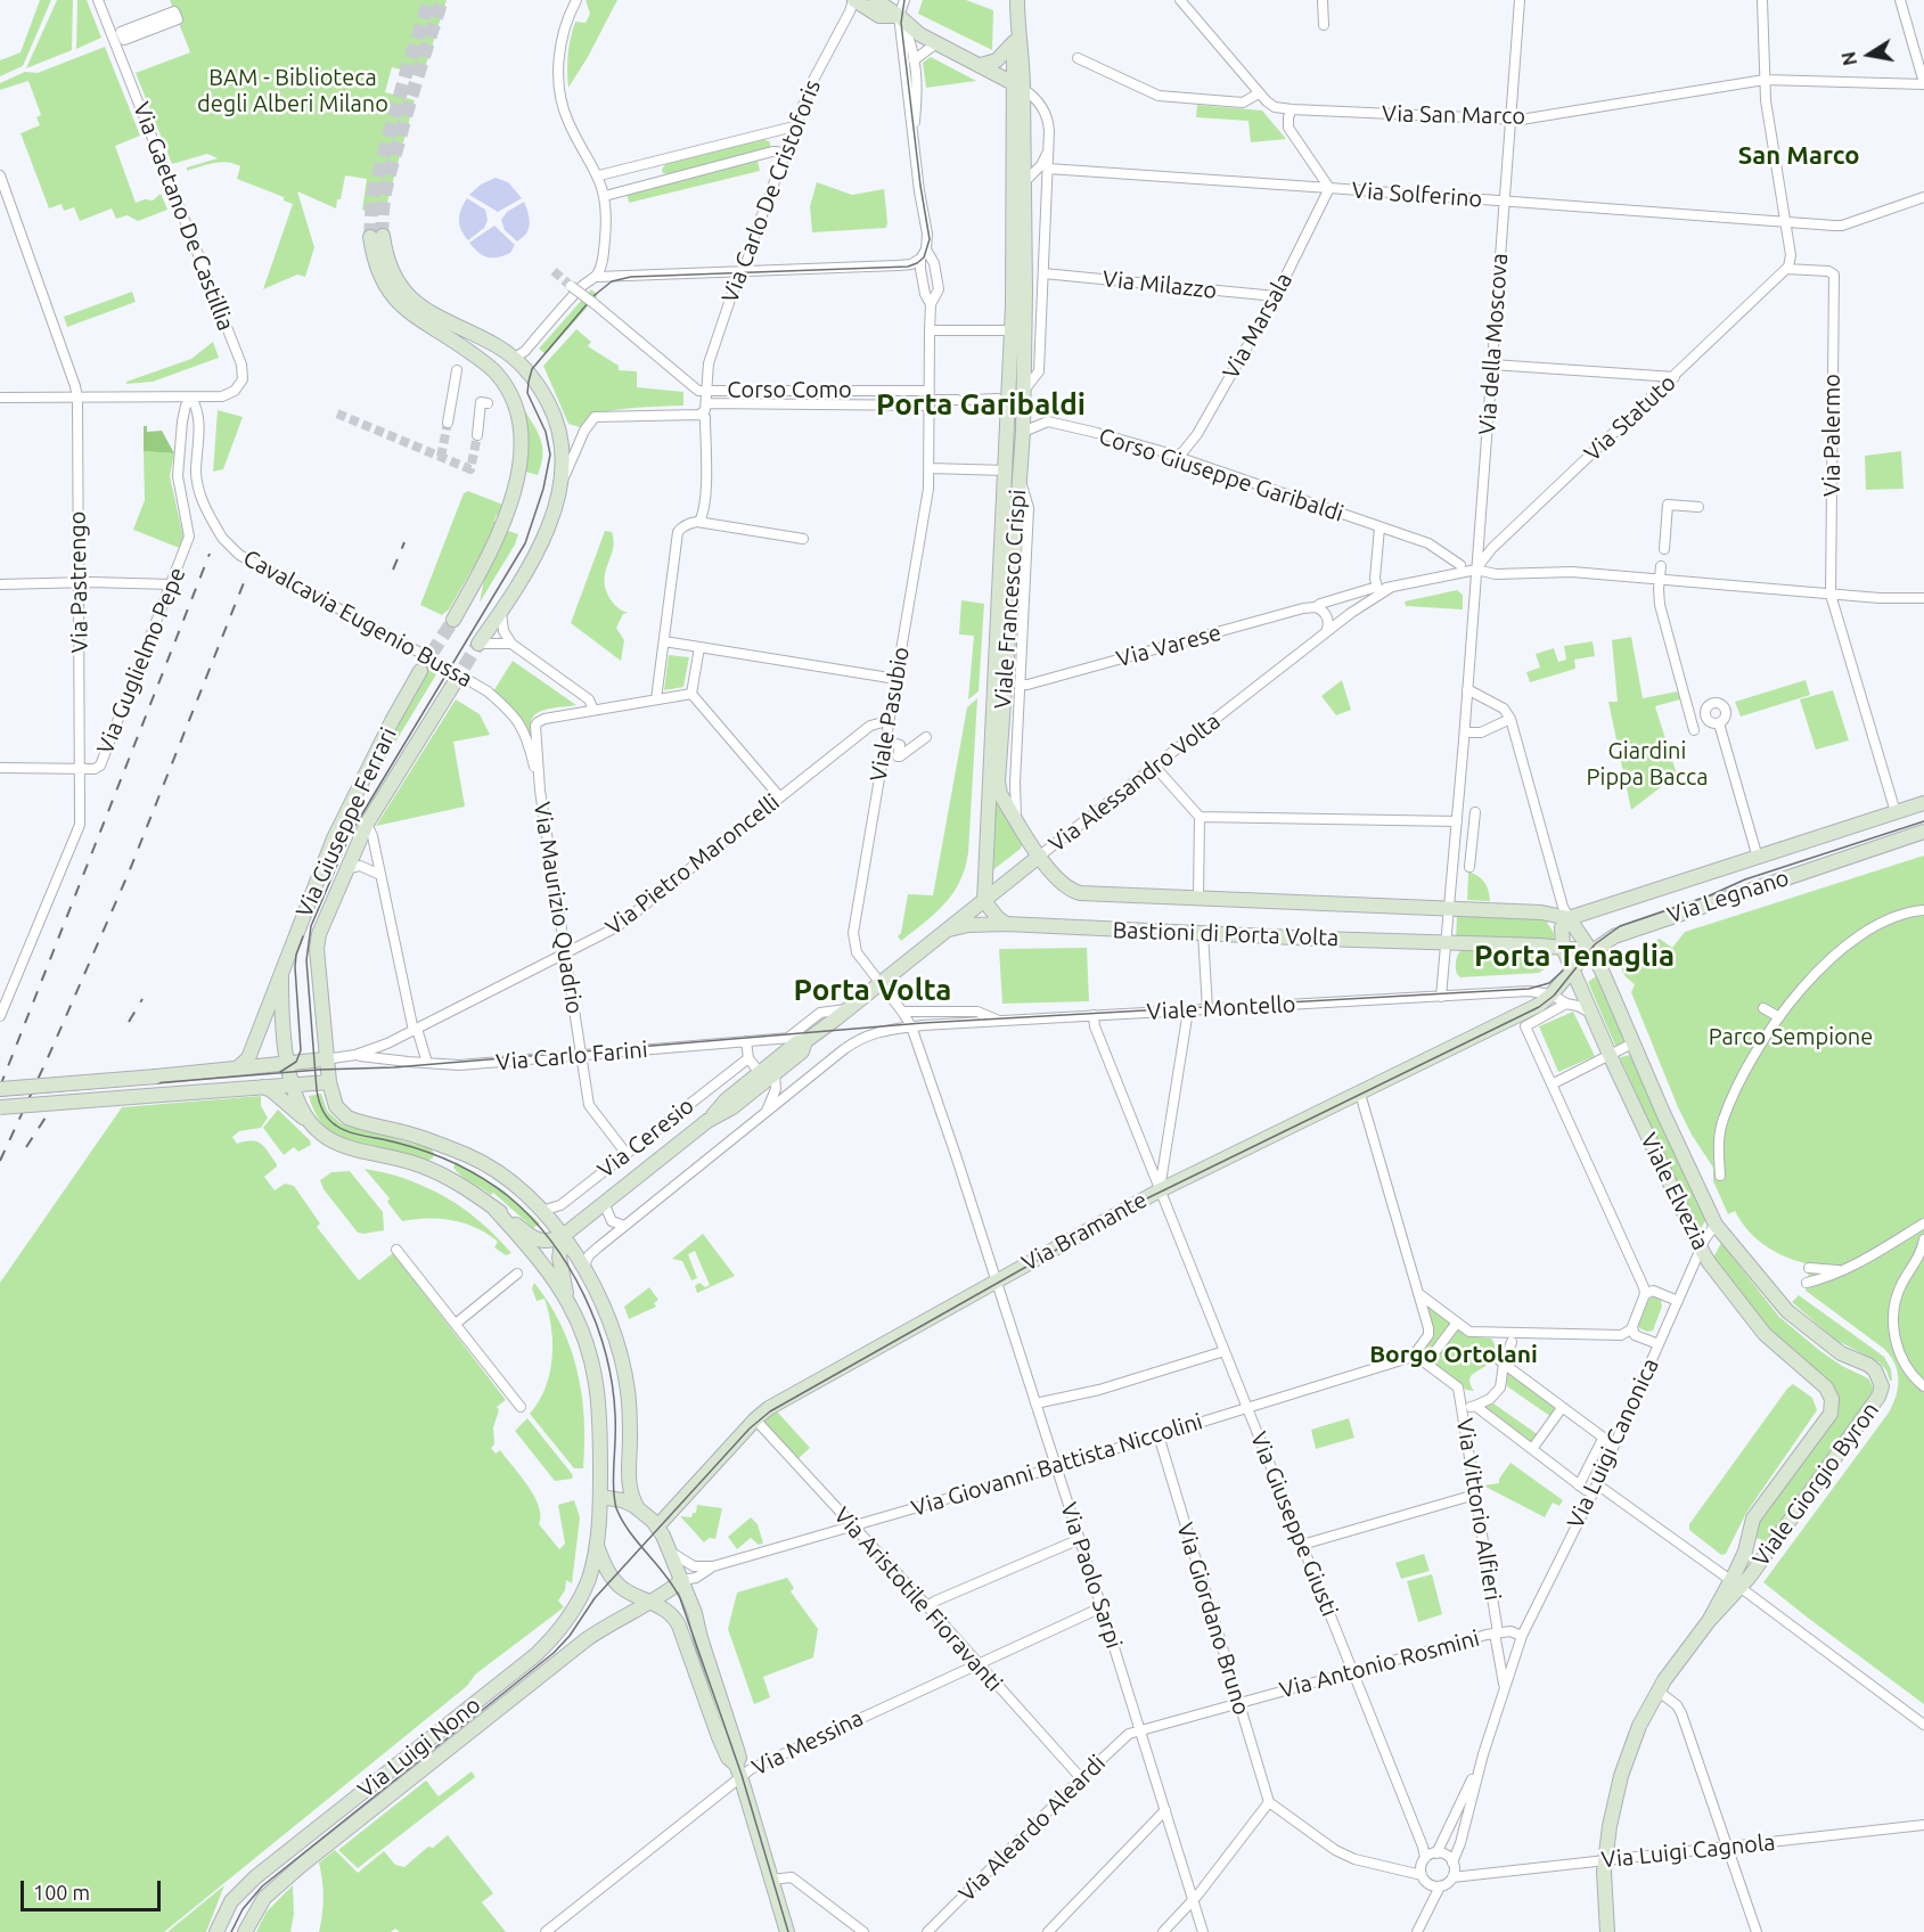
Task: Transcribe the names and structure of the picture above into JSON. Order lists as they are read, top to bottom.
{
  "streets": {
    "main road": [
      "Viale Francesco Crispi",
      "Via Alessandro Volta",
      "Via Giuseppe Ferrari",
      "Via Legnano",
      "Bastioni di Porta Volta",
      "Via Carlo Farini",
      "Via Ceresio",
      "Viale Elvezia",
      "Via Bramante",
      "Viale Giorgio Byron",
      "Via Luigi Nono"
    ],
    "street": [
      "Via San Marco",
      "Via Carlo De Cristoforis",
      "Via Solferino",
      "Via Gaetano De Castillia",
      "Via Milazzo",
      "Via Marsala",
      "Via della Moscova",
      "Corso Como",
      "Via Statuto",
      "Via Palermo",
      "Corso Giuseppe Garibaldi",
      "Via Pastrengo",
      "Cavalcavia Eugenio Bussa",
      "Via Varese",
      "Via Guglielmo Pepe",
      "Viale Pasubio",
      "Via Pietro Maroncelli",
      "Via Maurizio Quadrio",
      "Viale Montello",
      "Via Luigi Canonica",
      "Via Giovanni Battista Niccolini",
      "Via Vittorio Alfieri",
      "Via Giuseppe Giusti",
      "Via Paolo Sarpi",
      "Via Aristotile Fioravanti",
      "Via Giordano Bruno",
      "Via Antonio Rosmini",
      "Via Messina",
      "Via Aleardo Aleardi",
      "Via Luigi Cagnola"
    ]
  },
  "crossings": [
    ["Via San Marco", "Via della Moscova"],
    ["Via Carlo De Cristoforis", "Corso Como"],
    ["Via Solferino", "Via Marsala"],
    ["Via Solferino", "Via della Moscova"],
    ["Via Gaetano De Castillia", "Cavalcavia Eugenio Bussa"],
    ["Via Gaetano De Castillia", "Via Guglielmo Pepe"],
    ["Via Milazzo", "Via Marsala"],
    ["Via Marsala", "Corso Giuseppe Garibaldi"],
    ["Via della Moscova", "Via Statuto"],
    ["Via della Moscova", "Bastioni di Porta Volta"],
    ["Via della Moscova", "Viale Montello"],
    ["Corso Como", "Viale Pasubio"],
    ["Via Statuto", "Via Palermo"],
    ["Via Palermo", "Via Legnano"],
    ["Via Pastrengo", "Via Guglielmo Pepe"],
    ["Viale Francesco Crispi", "Via Varese"],
    ["Viale Francesco Crispi", "Via Alessandro Volta"],
    ["Viale Francesco Crispi", "Bastioni di Porta Volta"],
    ["Cavalcavia Eugenio Bussa", "Via Guglielmo Pepe"],
    ["Cavalcavia Eugenio Bussa", "Via Maurizio Quadrio"],
    ["Via Varese", "Via Alessandro Volta"],
    ["Viale Pasubio", "Via Pietro Maroncelli"],
    ["Viale Pasubio", "Via Paolo Sarpi"],
    ["Via Alessandro Volta", "Bastioni di Porta Volta"],
    ["Via Alessandro Volta", "Via Carlo Farini"],
    ["Via Alessandro Volta", "Via Ceresio"],
    ["Via Alessandro Volta", "Via Paolo Sarpi"],
    ["Via Giuseppe Ferrari", "Via Carlo Farini"],
    ["Via Giuseppe Ferrari", "Via Ceresio"],
    ["Via Pietro Maroncelli", "Via Maurizio Quadrio"],
    ["Via Pietro Maroncelli", "Via Carlo Farini"],
    ["Via Legnano", "Bastioni di Porta Volta"],
    ["Via Legnano", "Viale Montello"],
    ["Via Legnano", "Viale Elvezia"],
    ["Via Legnano", "Via Bramante"],
    ["Via Maurizio Quadrio", "Via Carlo Farini"],
    ["Via Maurizio Quadrio", "Via Ceresio"],
    ["Bastioni di Porta Volta", "Viale Elvezia"],
    ["Viale Montello", "Via Bramante"],
    ["Viale Montello", "Via Giuseppe Giusti"],
    ["Viale Montello", "Via Paolo Sarpi"],
    ["Via Carlo Farini", "Via Ceresio"],
    ["Viale Elvezia", "Via Luigi Canonica"],
    ["Viale Elvezia", "Viale Giorgio Byron"],
    ["Via Bramante", "Via Giuseppe Giusti"],
    ["Via Bramante", "Via Paolo Sarpi"],
    ["Via Bramante", "Via Aristotile Fioravanti"],
    ["Via Luigi Canonica", "Via Vittorio Alfieri"],
    ["Via Giovanni Battista Niccolini", "Via Giuseppe Giusti"],
    ["Via Giovanni Battista Niccolini", "Via Paolo Sarpi"],
    ["Via Giovanni Battista Niccolini", "Via Aristotile Fioravanti"],
    ["Via Giovanni Battista Niccolini", "Via Giordano Bruno"],
    ["Via Giovanni Battista Niccolini", "Via Luigi Nono"],
    ["Via Vittorio Alfieri", "Via Antonio Rosmini"],
    ["Via Giuseppe Giusti", "Via Antonio Rosmini"],
    ["Via Giuseppe Giusti", "Via Luigi Cagnola"],
    ["Via Paolo Sarpi", "Via Antonio Rosmini"],
    ["Via Paolo Sarpi", "Via Messina"],
    ["Via Paolo Sarpi", "Via Aleardo Aleardi"],
    ["Via Aristotile Fioravanti", "Via Messina"],
    ["Via Aristotile Fioravanti", "Via Aleardo Aleardi"],
    ["Via Giordano Bruno", "Via Antonio Rosmini"],
    ["Via Antonio Rosmini", "Via Aleardo Aleardi"]
  ],
  "districts": [
    "San Marco",
    "Porta Garibaldi",
    "Porta Tenaglia",
    "Porta Volta",
    "Borgo Ortolani"
  ],
  "parks": ["BAM - Biblioteca degli Alberi Milano", "Giardini Pippa Bacca", "Parco Sempione"],
  "scale_bar": "100 m",
  "north": "left"
}
